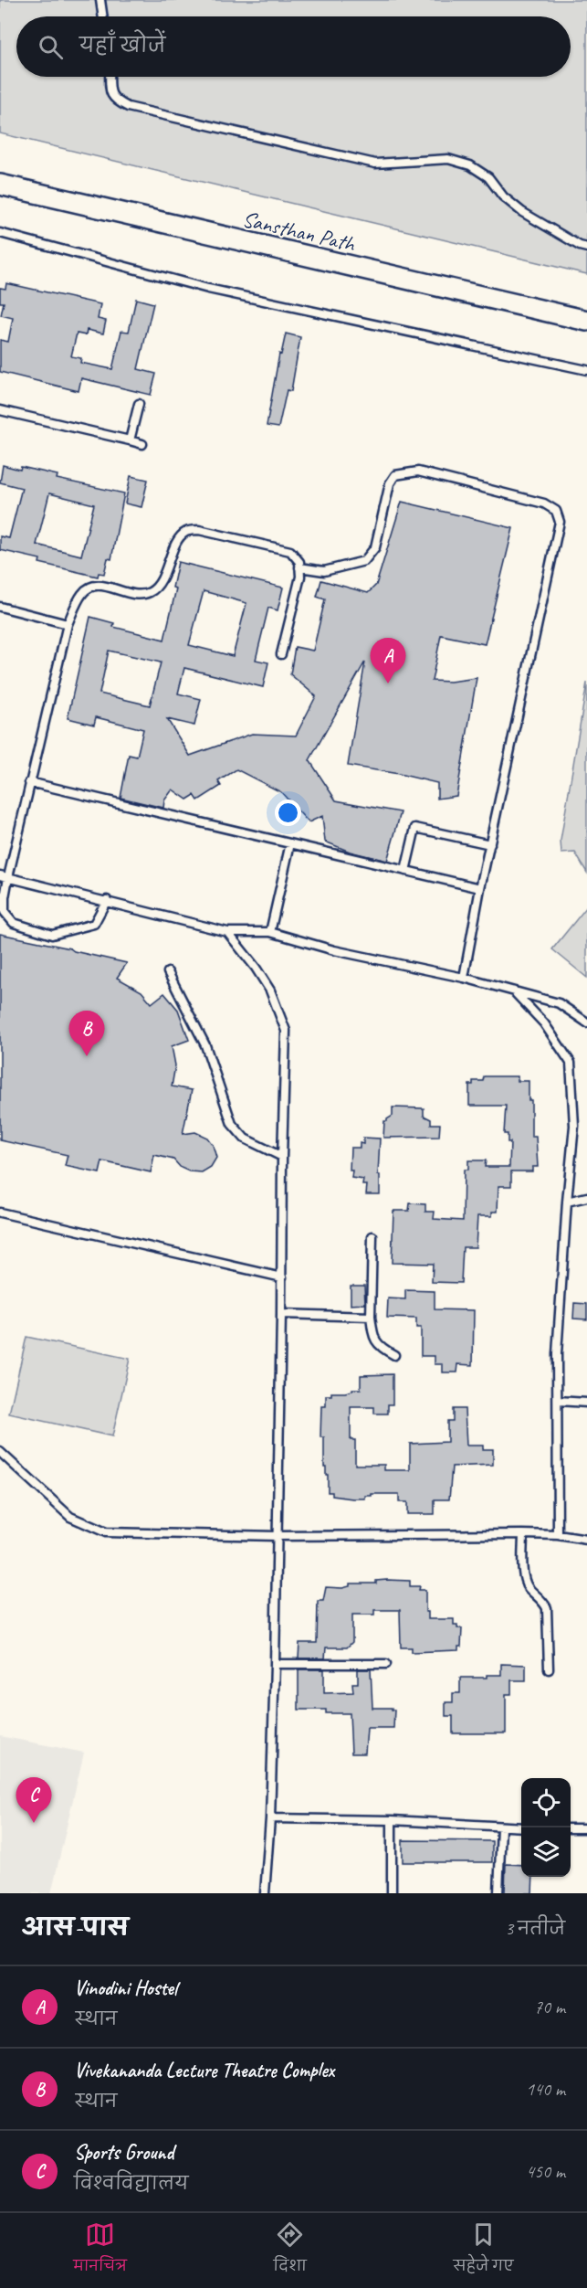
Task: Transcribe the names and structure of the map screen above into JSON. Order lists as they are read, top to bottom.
{
  "streets": {
    "street": ["Sansthan Path"]
  },
  "page": {
    "search": "यहाँ खोजें",
    "pins": ["A", "B", "C"],
    "heading": ["आस-पास", "3 नतीजे"],
    "list": [
      {
        "mark": "A",
        "name": "Vinodini Hostel",
        "note": "स्थान",
        "value": "70 m"
      },
      {
        "mark": "B",
        "name": "Vivekananda Lecture Theatre Complex",
        "note": "स्थान",
        "value": "140 m"
      },
      {
        "mark": "C",
        "name": "Sports Ground",
        "note": "विश्वविद्यालय",
        "value": "450 m"
      }
    ],
    "nav": ["मानचित्र", "दिशा", "सहेजे गए"]
  }
}
